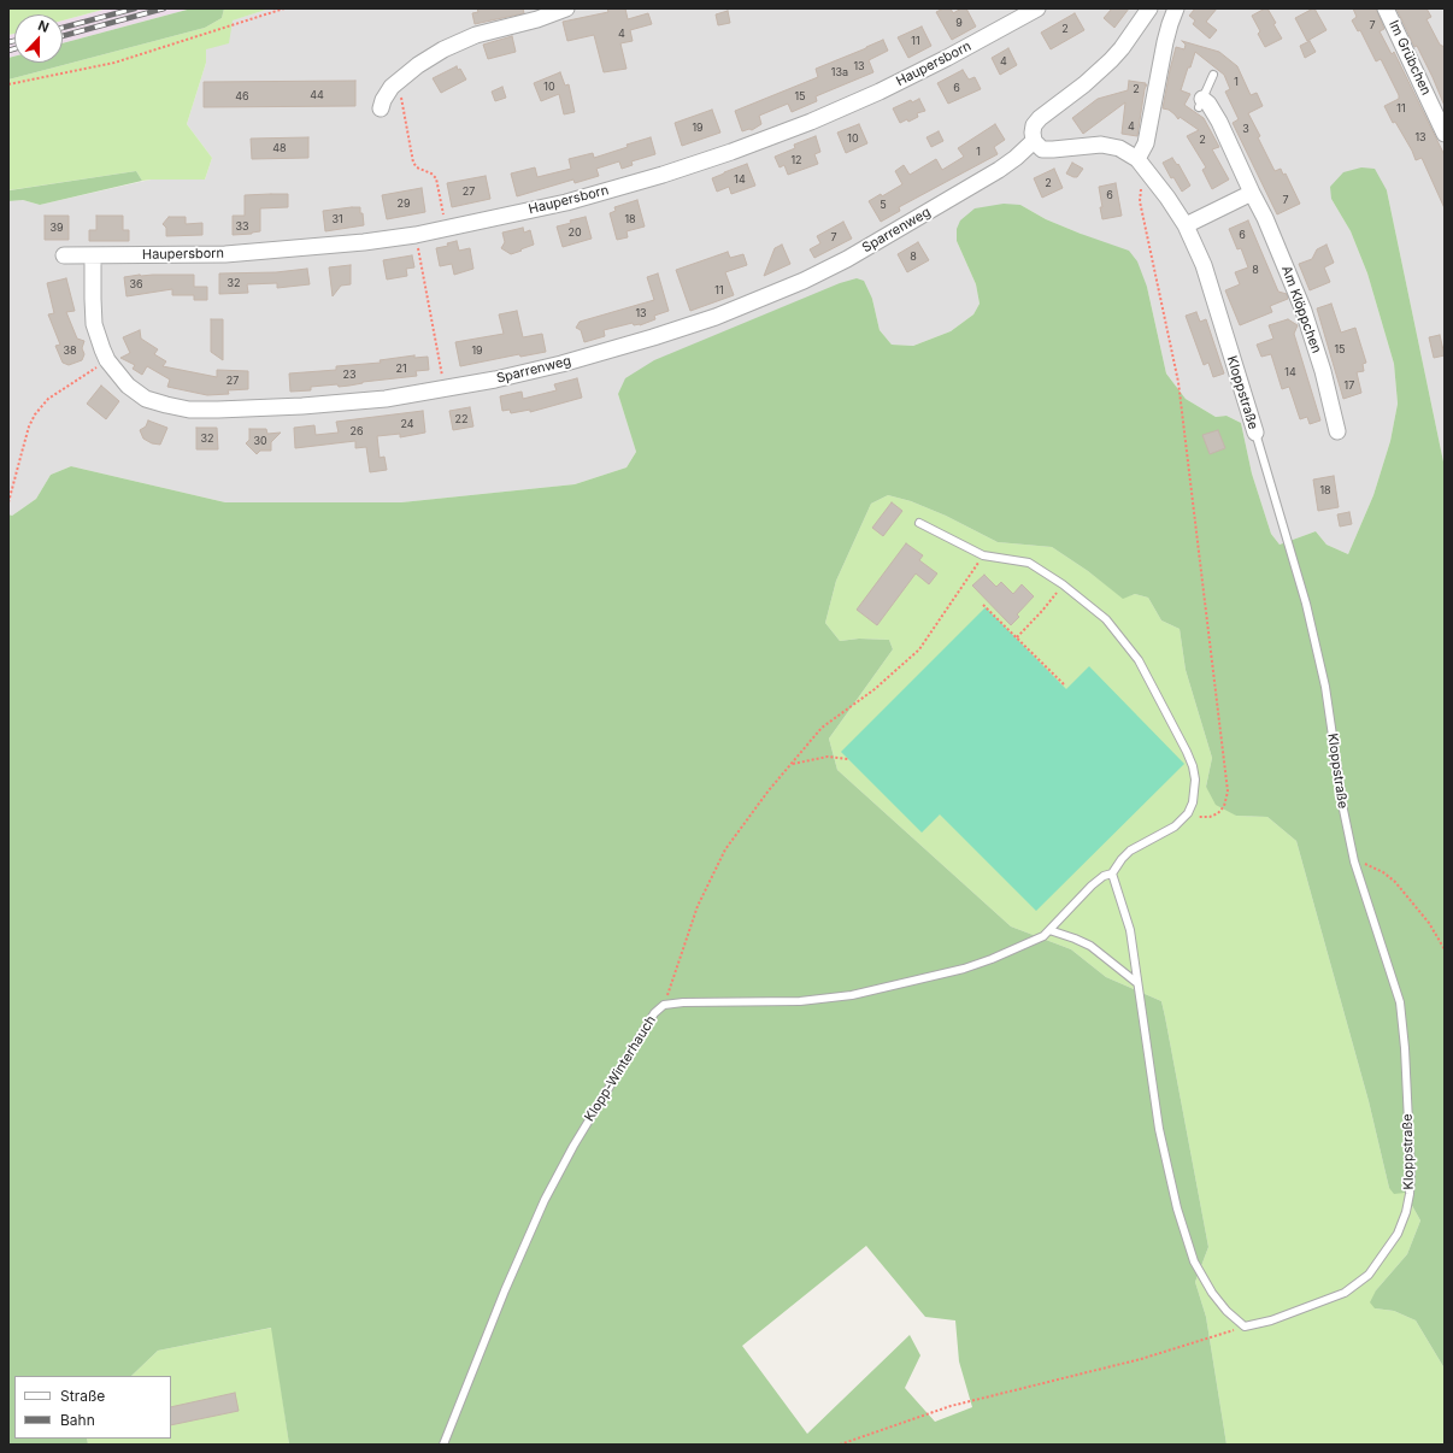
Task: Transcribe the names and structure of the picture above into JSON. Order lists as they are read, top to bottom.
{
  "streets": {
    "street": [
      "Im Grübchen",
      "Haupersborn",
      "Sparrenweg",
      "Am Klöppchen",
      "Kloppstraße"
    ],
    "lane": ["Klopp-Winterhauch"]
  },
  "crossings": [
    ["Haupersborn", "Sparrenweg"],
    ["Sparrenweg", "Kloppstraße"]
  ],
  "house_numbers": [
    "9",
    "7",
    "2",
    "4",
    "11",
    "4",
    "13",
    "13a",
    "1",
    "10",
    "6",
    "2",
    "44",
    "46",
    "15",
    "11",
    "4",
    "19",
    "3",
    "13",
    "10",
    "2",
    "48",
    "1",
    "12",
    "14",
    "2",
    "27",
    "6",
    "7",
    "29",
    "5",
    "31",
    "18",
    "33",
    "39",
    "20",
    "6",
    "7",
    "8",
    "8",
    "32",
    "36",
    "11",
    "13",
    "15",
    "38",
    "19",
    "21",
    "14",
    "23",
    "27",
    "17",
    "22",
    "24",
    "26",
    "32",
    "30",
    "18"
  ],
  "legend": ["Straße", "Bahn"],
  "north": "top"
}
